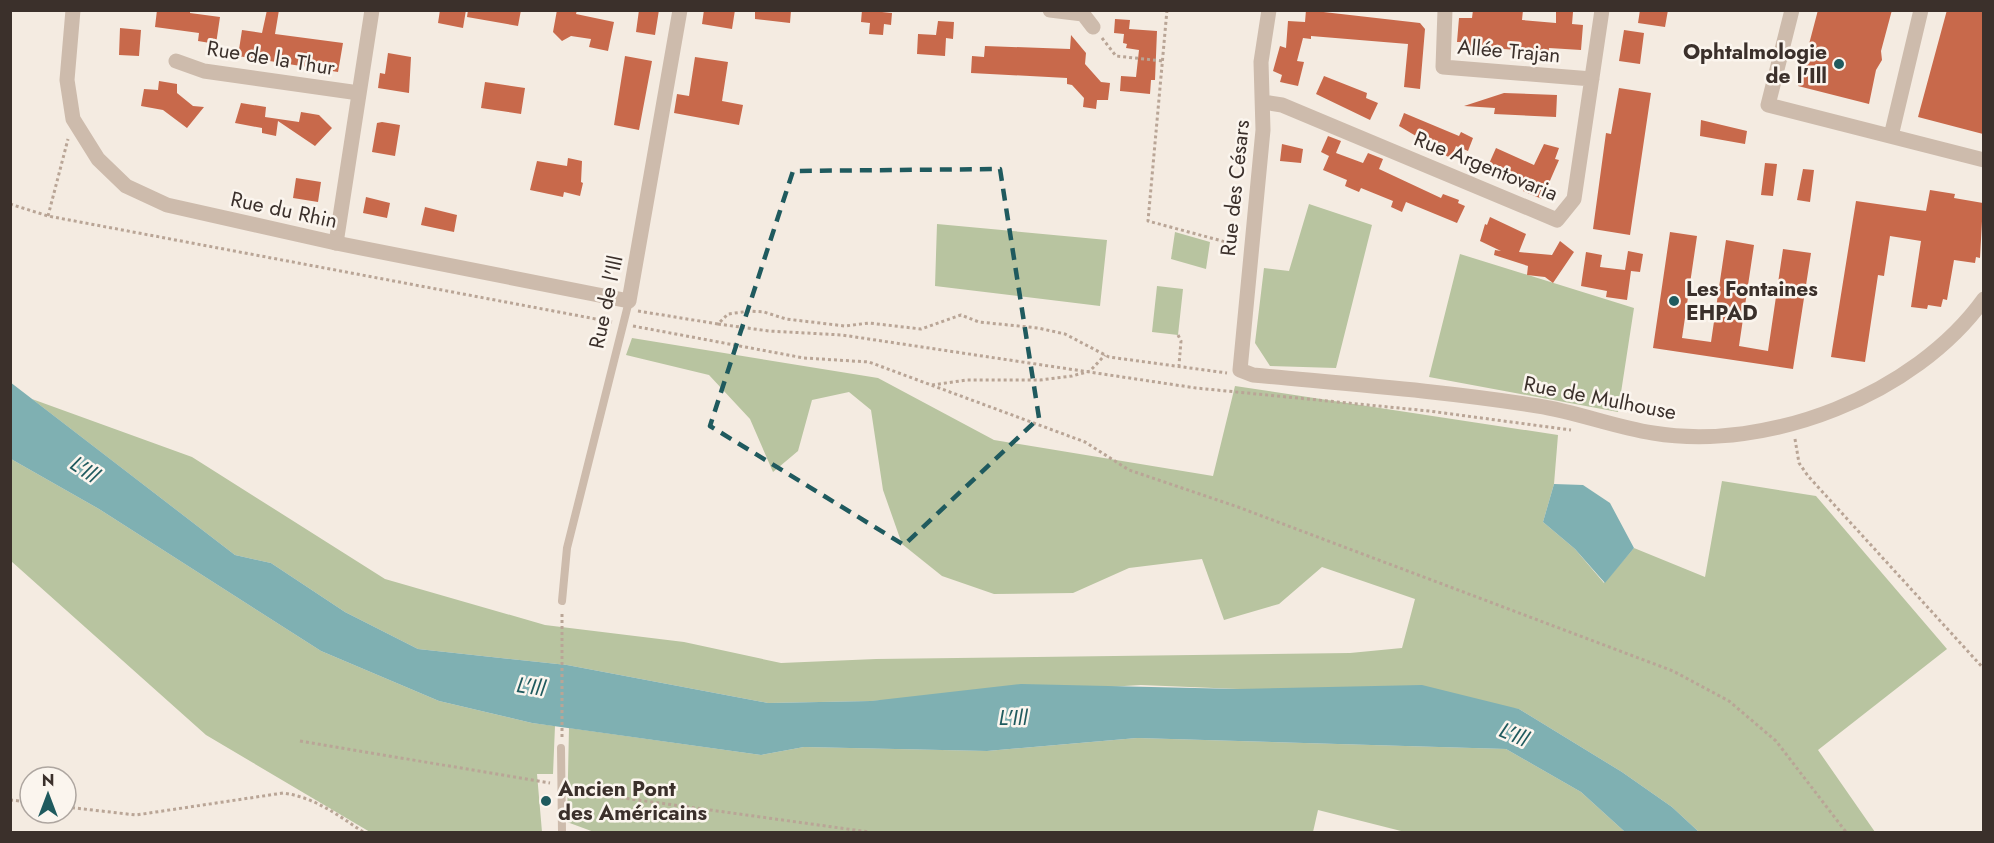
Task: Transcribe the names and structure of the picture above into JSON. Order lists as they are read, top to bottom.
{
  "streets": {
    "street": [
      "Allée Trajan",
      "Rue de la Thur",
      "Rue Argentovaria",
      "Rue des Césars",
      "Rue du Rhin",
      "Rue de l'Ill",
      "Rue de Mulhouse"
    ]
  },
  "crossings": [
    ["Allée Trajan", "Rue Argentovaria"],
    ["Rue de la Thur", "Rue du Rhin"],
    ["Rue Argentovaria", "Rue des Césars"],
    ["Rue des Césars", "Rue de Mulhouse"],
    ["Rue du Rhin", "Rue de l'Ill"]
  ],
  "water": ["L'Ill"],
  "places": ["Ophtalmologie de l'Ill", "Les Fontaines EHPAD", "Ancien Pont des Américains"],
  "north": "top"
}
